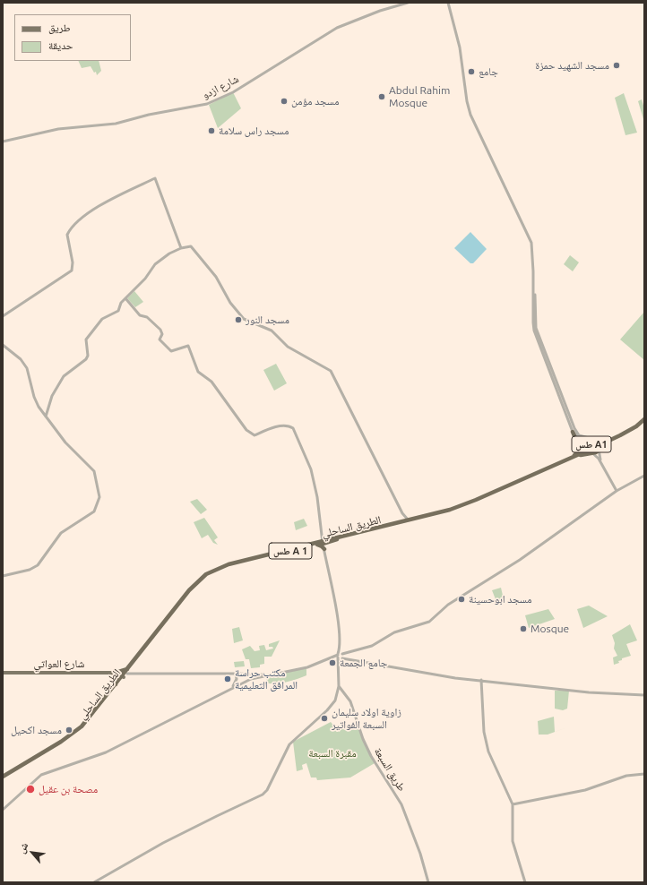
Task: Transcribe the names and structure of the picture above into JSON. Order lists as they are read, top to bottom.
{
  "streets": {
    "highway": ["طس A1", "الطريق الساحلي", "طس A 1"],
    "main road": ["شارع العواتي"],
    "street": ["شارع ازدو", "طريق السبعة"]
  },
  "crossings": [
    ["طس A1", "الطريق الساحلي"]
  ],
  "parks": ["مقبرة السبعة"],
  "places": [
    "مسجد الشهيد حمزة",
    "جامع",
    "Abdul Rahim Mosque",
    "مسجد مؤمن",
    "مسجد راس سلامة",
    "مسجد النور",
    "مسجد ابوحسينة",
    "Mosque",
    "جامع الجمعة",
    "مكتب حراسة المرافق التعليمية",
    "زاوية اولاد سليمان السبعة الفواتير",
    "مسجد اكحيل",
    "مصحة بن عقيل"
  ],
  "legend": ["طريق", "حديقة"],
  "north": "top left"
}
